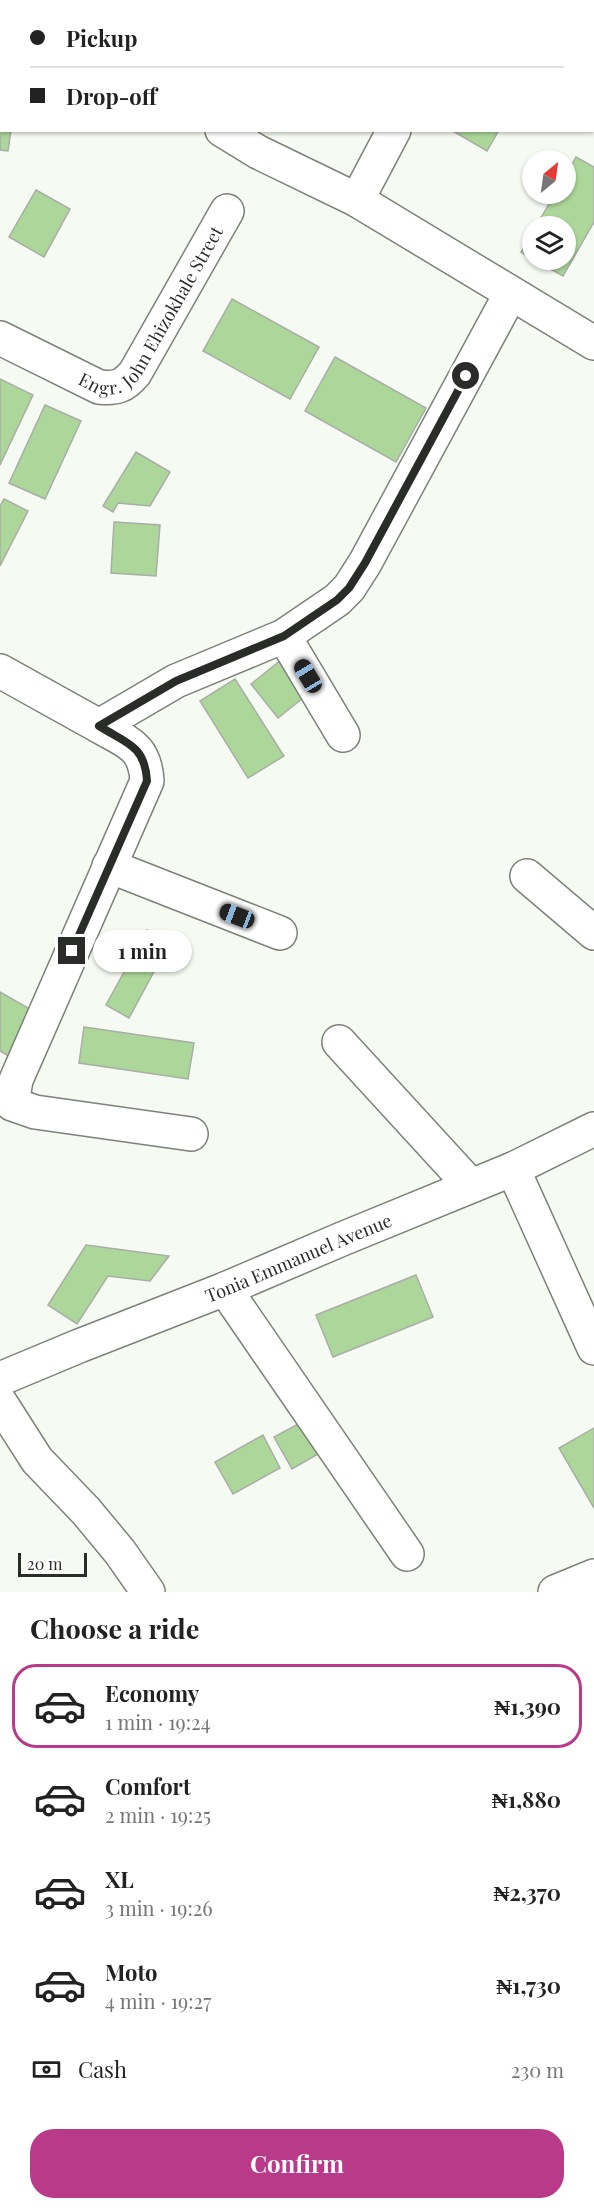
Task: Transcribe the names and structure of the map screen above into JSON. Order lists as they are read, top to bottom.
{
  "streets": {
    "street": ["Engr. John Ehizokhale Street", "Tonia Emmanuel Avenue"]
  },
  "scale_bar": "20 m",
  "north": "top right",
  "page": {
    "banner": ["Pickup", "Drop-off"],
    "bubble": "1 min",
    "scale": "20 m",
    "heading": "Choose a ride",
    "list": [
      {
        "name": "Economy",
        "note": "1 min · 19:24",
        "value": "₦1,390"
      },
      {
        "name": "Comfort",
        "note": "2 min · 19:25",
        "value": "₦1,880"
      },
      {
        "name": "XL",
        "note": "3 min · 19:26",
        "value": "₦2,370"
      },
      {
        "name": "Moto",
        "note": "4 min · 19:27",
        "value": "₦1,730"
      }
    ],
    "pay": ["Cash", "230 m"],
    "buttons": "Confirm"
  }
}
